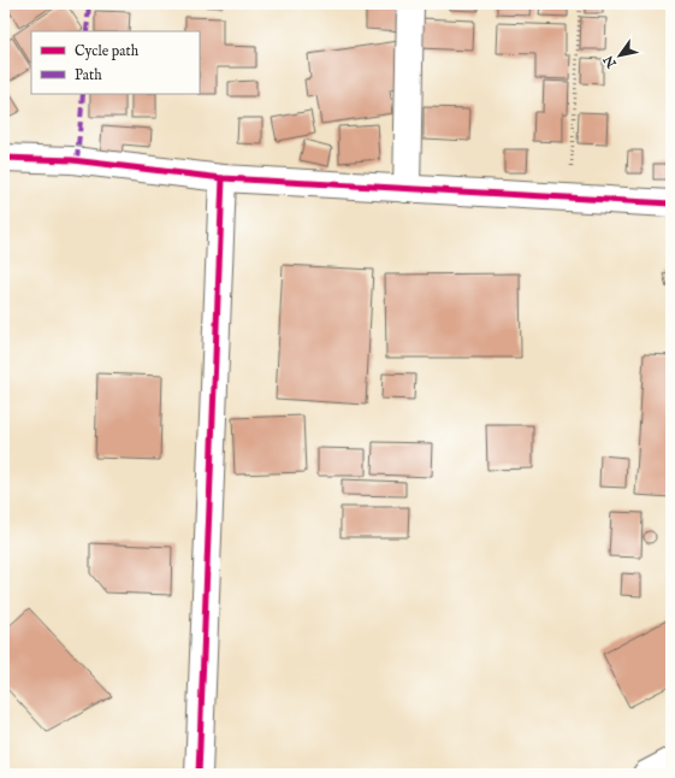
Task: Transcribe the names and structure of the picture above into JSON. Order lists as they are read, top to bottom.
{
  "legend": ["Cycle path", "Path"],
  "north": "bottom left"
}
